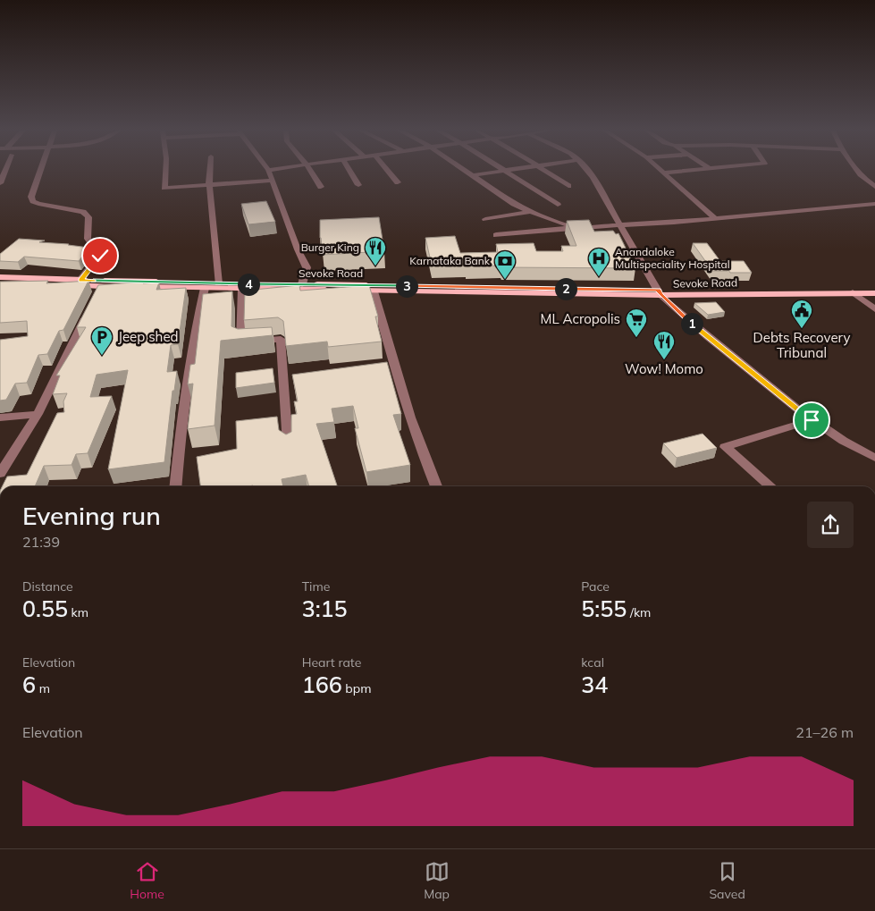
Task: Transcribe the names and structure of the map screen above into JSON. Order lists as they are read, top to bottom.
{
  "streets": {
    "main road": ["Sevoke Road"]
  },
  "places": {
    "restaurant": ["Burger King", "Wow! Momo"],
    "hospital": ["Anandaloke Multispeciality Hospital"],
    "bank": ["Karnataka Bank"],
    "public building": ["Debts Recovery Tribunal"],
    "supermarket": ["ML Acropolis"],
    "parking": ["Jeep shed"]
  },
  "page": {
    "pins": [
      "4",
      "3",
      "2",
      "1"
    ],
    "heading": ["Evening run", "21:39"],
    "stats": [
      ["Distance", "0.55 km"],
      ["Time", "3:15"],
      ["Pace", "5:55 /km"],
      ["Elevation", "6 m"],
      ["Heart rate", "166 bpm"],
      ["kcal", "34"]
    ],
    "chart": ["Elevation", "21–26 m"],
    "tabs": ["Home", "Map", "Saved"]
  }
}
